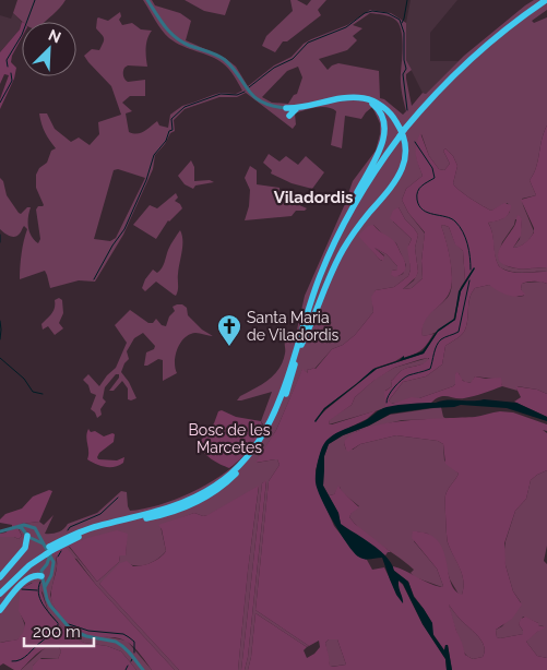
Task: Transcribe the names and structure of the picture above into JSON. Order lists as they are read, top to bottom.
{
  "districts": ["Viladordis"],
  "parks": ["Bosc de les Marcetes"],
  "places": {
    "church": ["Santa Maria de Viladordis"]
  },
  "scale_bar": "200 m",
  "north": "top right"
}
